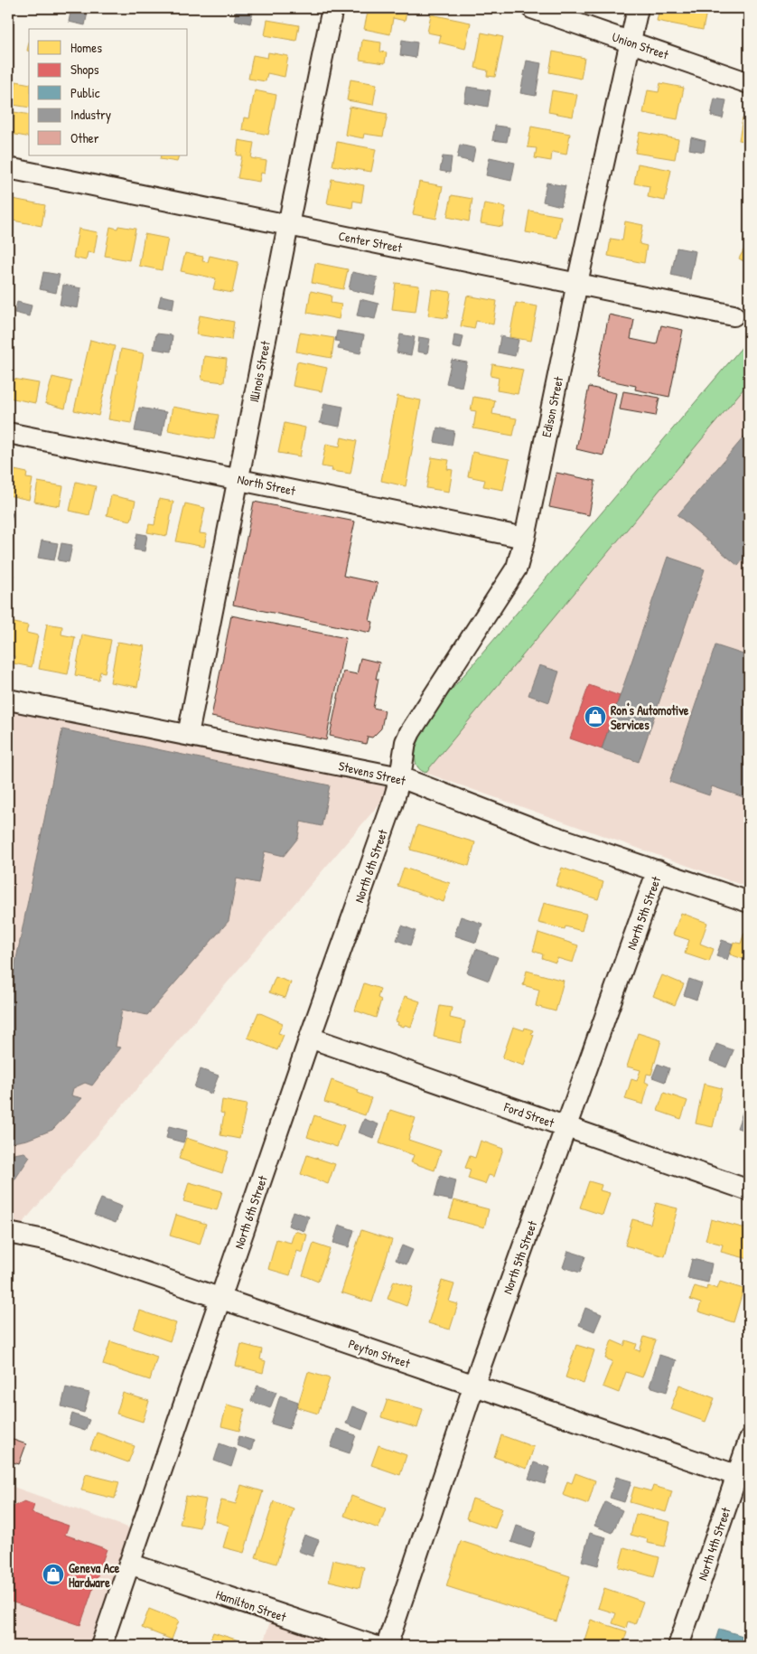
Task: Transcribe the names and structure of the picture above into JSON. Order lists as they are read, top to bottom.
{
  "streets": {
    "street": [
      "Union Street",
      "Center Street",
      "Illinois Street",
      "Edison Street",
      "North Street",
      "Stevens Street",
      "North 6th Street",
      "North 5th Street",
      "Ford Street",
      "Peyton Street",
      "North 4th Street",
      "Hamilton Street"
    ]
  },
  "crossings": [
    ["Union Street", "Edison Street"],
    ["Center Street", "Illinois Street"],
    ["Center Street", "Edison Street"],
    ["Illinois Street", "North Street"],
    ["Illinois Street", "Stevens Street"],
    ["Edison Street", "North Street"],
    ["Edison Street", "Stevens Street"],
    ["Edison Street", "North 6th Street"],
    ["Stevens Street", "North 6th Street"],
    ["Stevens Street", "North 5th Street"],
    ["North 6th Street", "Ford Street"],
    ["North 6th Street", "Peyton Street"],
    ["North 6th Street", "Hamilton Street"],
    ["North 5th Street", "Ford Street"],
    ["North 5th Street", "Peyton Street"],
    ["Peyton Street", "North 4th Street"]
  ],
  "places": {
    "shop": ["Ron's Automotive Services", "Geneva Ace Hardware"]
  },
  "legend": [
    "Homes",
    "Shops",
    "Public",
    "Industry",
    "Other"
  ]
}
